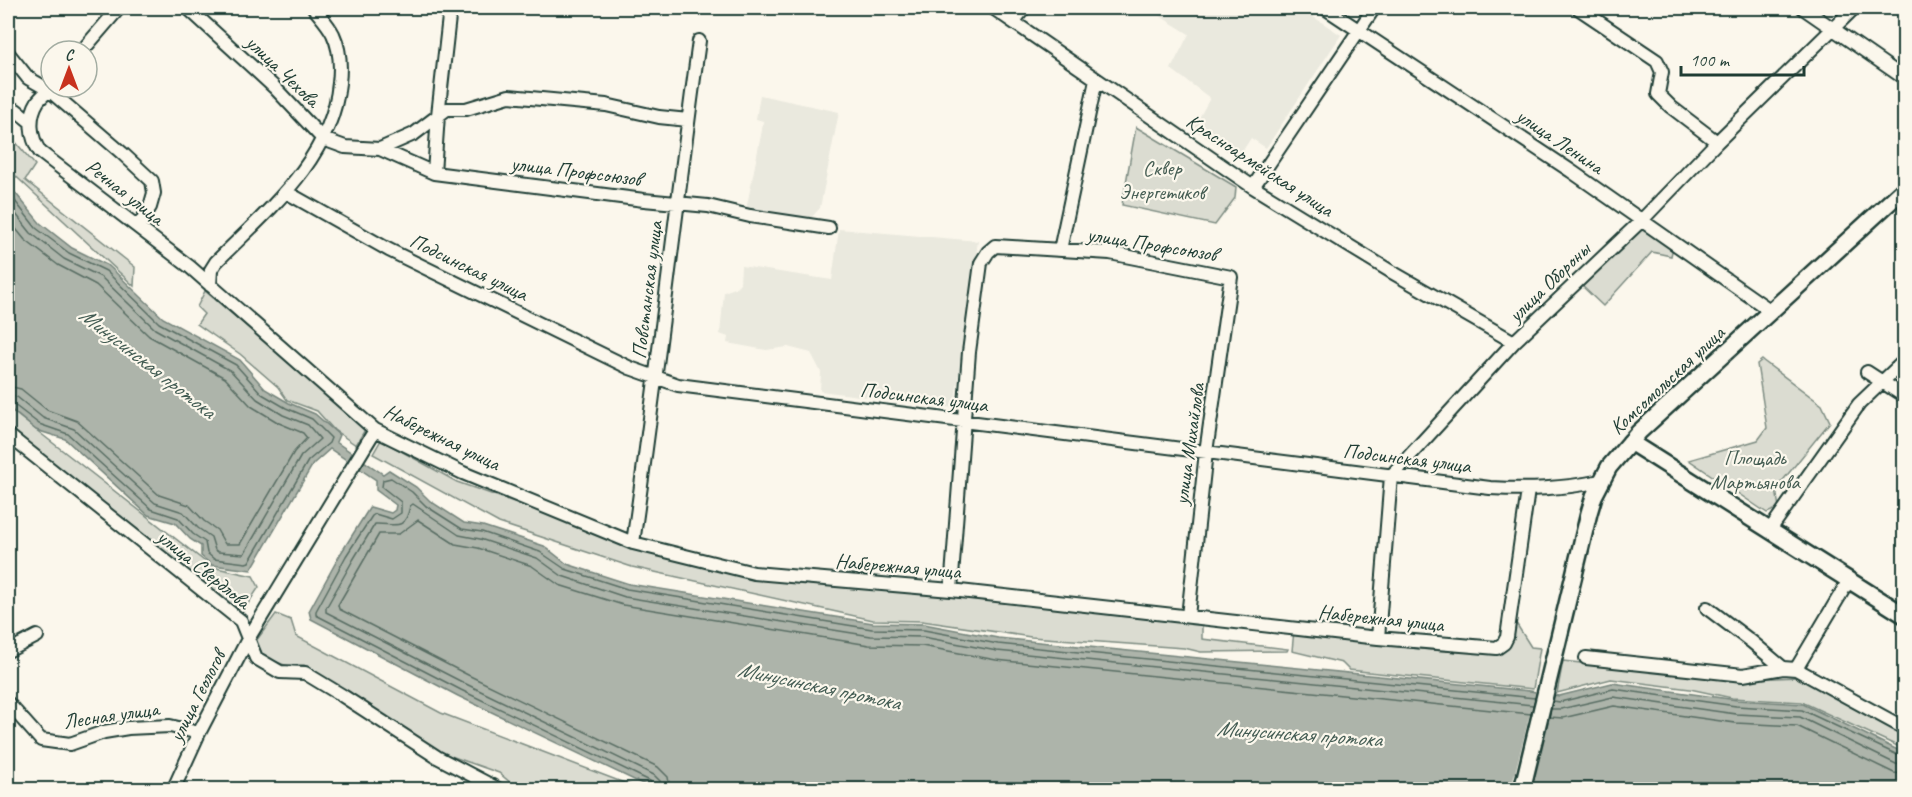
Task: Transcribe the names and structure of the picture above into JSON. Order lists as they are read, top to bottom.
{
  "streets": {
    "main road": ["Комсомольская улица"],
    "street": [
      "улица Чехова",
      "улица Ленина",
      "Красноармейская улица",
      "улица Профсоюзов",
      "Речная улица",
      "Подсинская улица",
      "улица Обороны",
      "Повстанская улица",
      "Набережная улица",
      "улица Михайлова",
      "улица Свердлова",
      "улица Геологов",
      "Лесная улица"
    ]
  },
  "crossings": [
    ["улица Чехова", "улица Профсоюзов"],
    ["улица Ленина", "улица Обороны"],
    ["улица Ленина", "Комсомольская улица"],
    ["Красноармейская улица", "улица Обороны"],
    ["улица Профсоюзов", "Подсинская улица"],
    ["улица Профсоюзов", "Повстанская улица"],
    ["улица Профсоюзов", "улица Михайлова"],
    ["Речная улица", "Набережная улица"],
    ["Подсинская улица", "улица Обороны"],
    ["Подсинская улица", "Повстанская улица"],
    ["Подсинская улица", "Комсомольская улица"],
    ["Подсинская улица", "Набережная улица"],
    ["Подсинская улица", "улица Михайлова"],
    ["Повстанская улица", "Набережная улица"],
    ["Набережная улица", "улица Михайлова"],
    ["Набережная улица", "улица Геологов"],
    ["улица Свердлова", "улица Геологов"],
    ["улица Геологов", "Лесная улица"]
  ],
  "water": ["Минусинская протока"],
  "parks": ["Сквер Энергетиков", "Площадь Мартьянова"],
  "scale_bar": "100 m",
  "north": "top"
}
